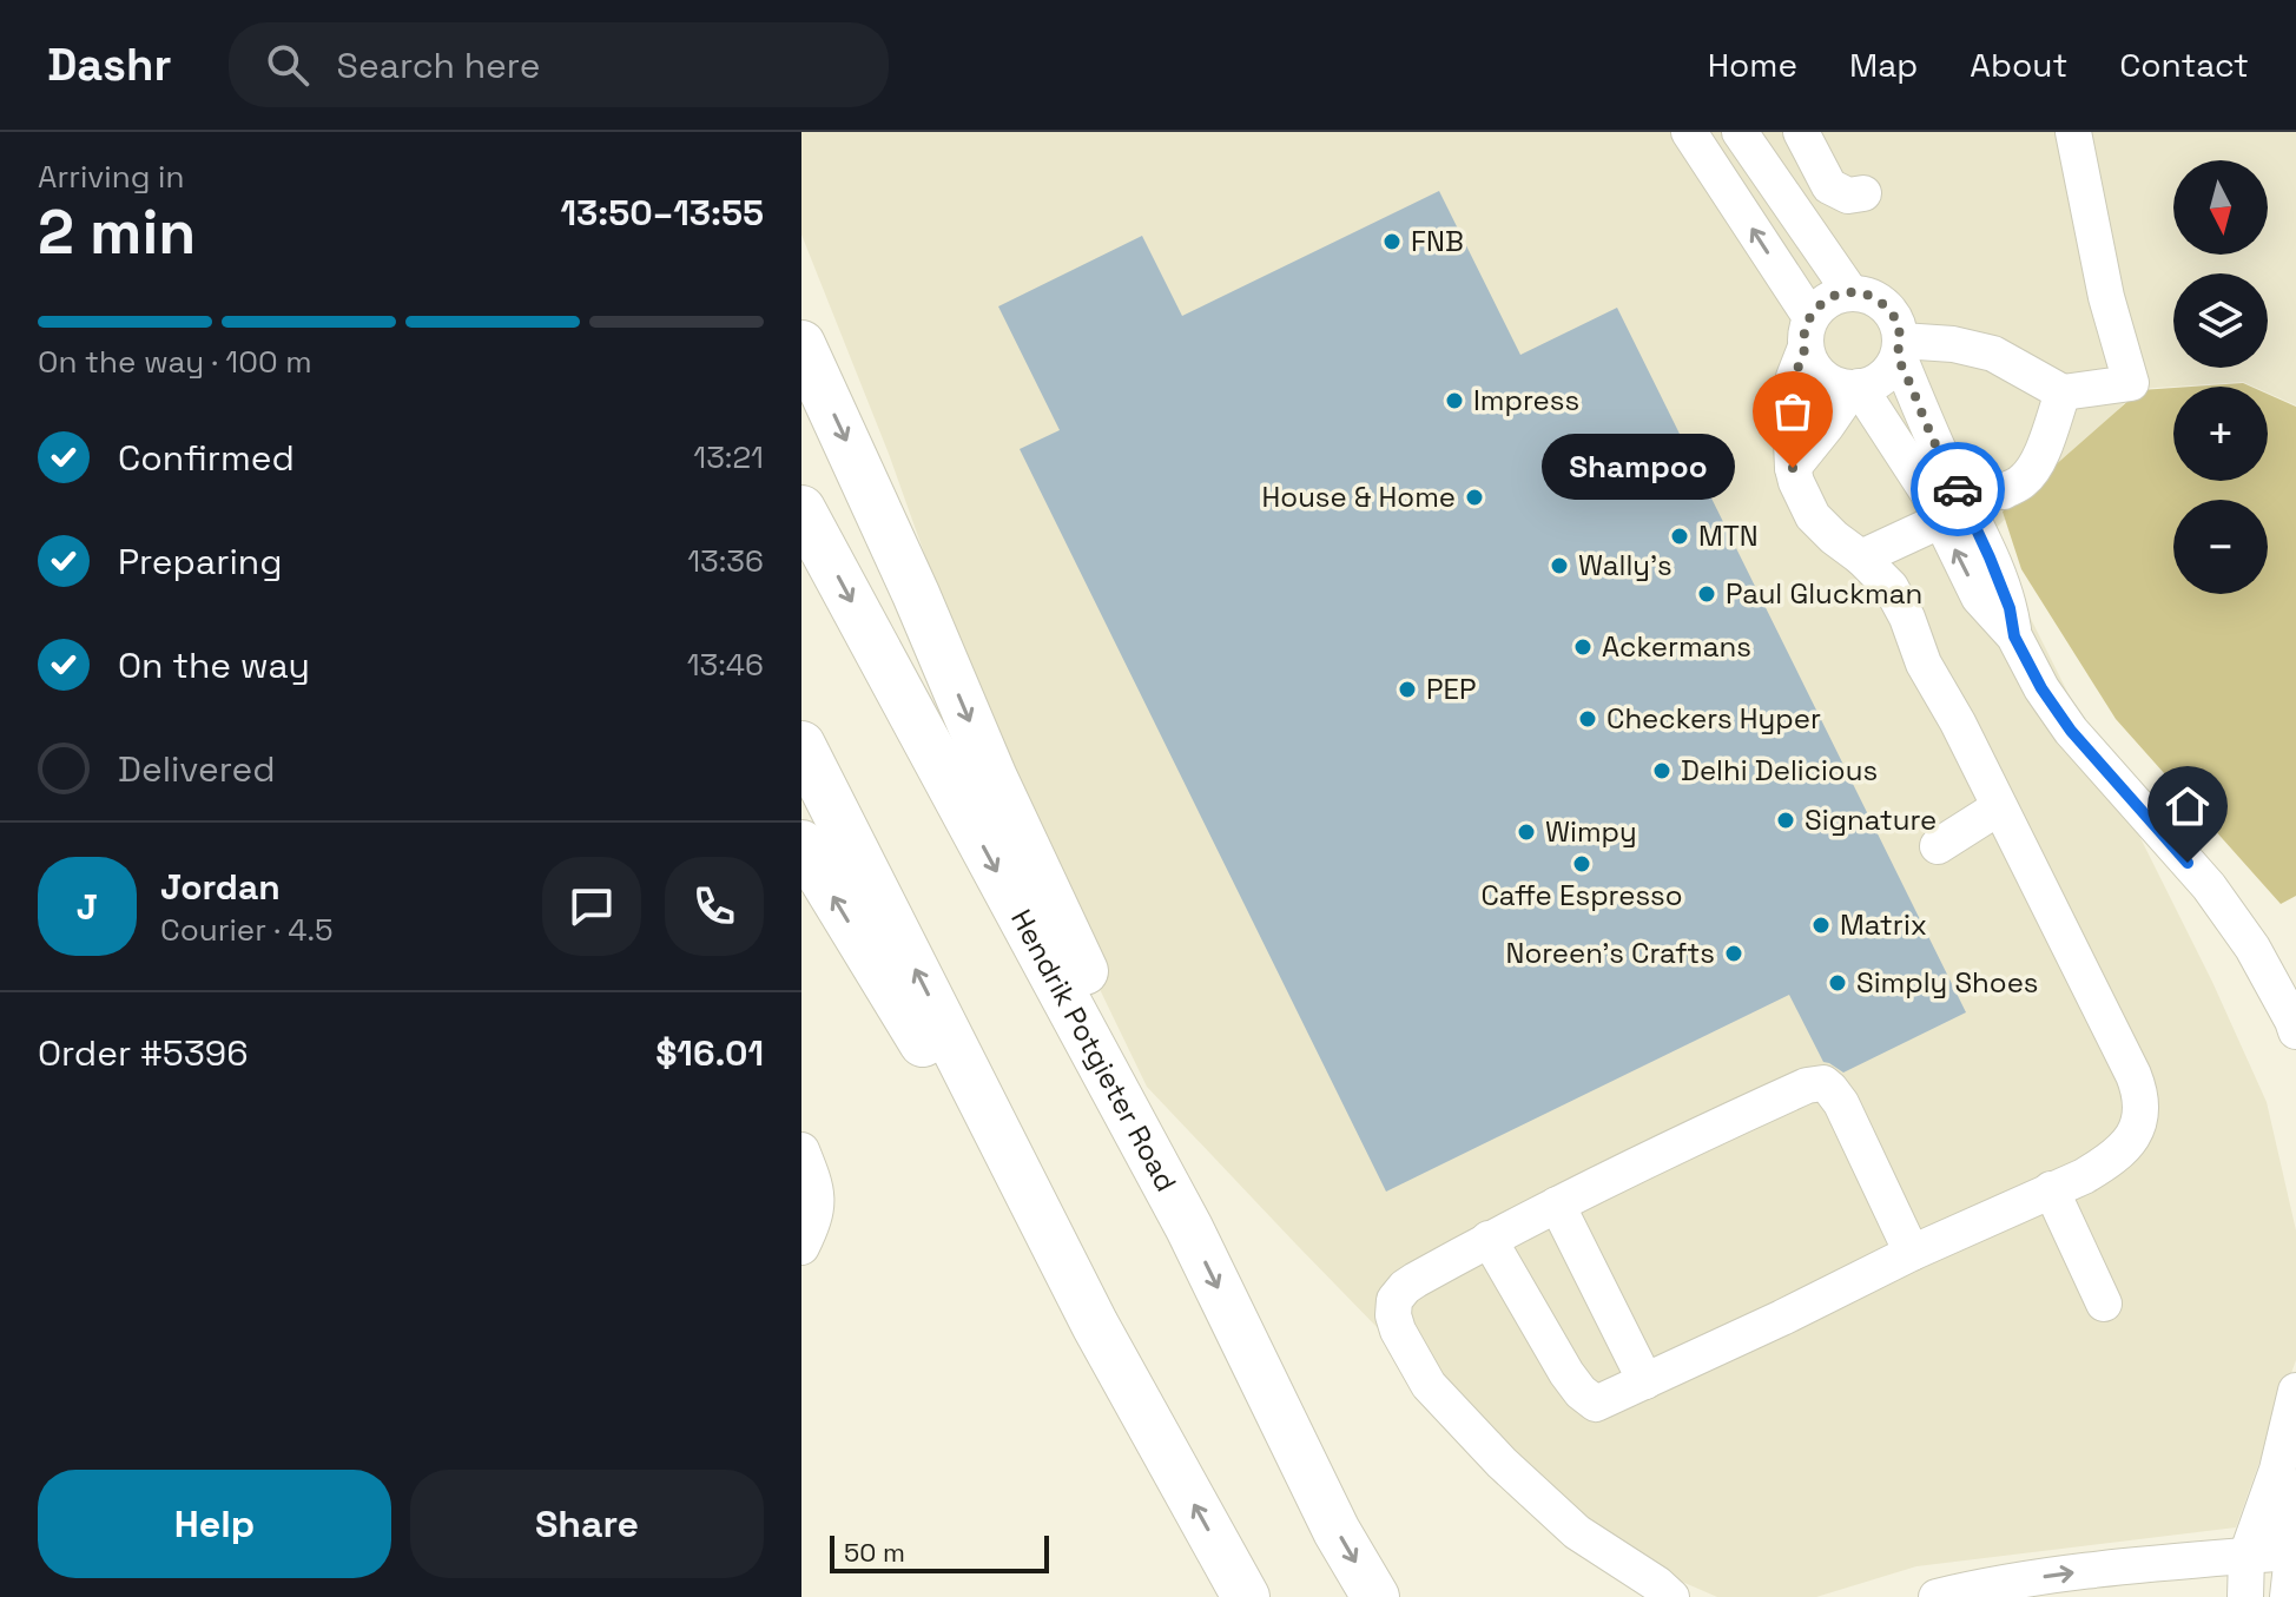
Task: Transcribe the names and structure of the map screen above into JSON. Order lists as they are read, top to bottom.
{
  "streets": {
    "main road": ["Hendrik Potgieter Road"]
  },
  "places": [
    "FNB",
    "Impress",
    "Shampoo",
    "House & Home",
    "MTN",
    "Wally's",
    "Paul Gluckman",
    "Ackermans",
    "PEP",
    "Checkers Hyper",
    "Delhi Delicious",
    "Signature",
    "Wimpy",
    "Caffe Espresso",
    "Matrix",
    "Noreen's Crafts",
    "Simply Shoes"
  ],
  "scale_bar": "50 m",
  "north": "bottom",
  "page": {
    "header": "Dashr",
    "search": "Search here",
    "nav": [
      "Home",
      "Map",
      "About",
      "Contact"
    ],
    "heading": ["2 min", "Arriving in", "13:50–13:55"],
    "panel": [
      "Jordan",
      "Courier · 4.5",
      "Order #5396",
      "$16.01"
    ],
    "map_buttons": ["+", "−"],
    "bar": "On the way · 100 m",
    "list": [
      ["Confirmed", "13:21"],
      ["Preparing", "13:36"],
      ["On the way", "13:46"],
      "Delivered"
    ],
    "bubble": "Shampoo",
    "round": "J",
    "buttons": ["Help", "Share"],
    "scale": "50 m"
  }
}
